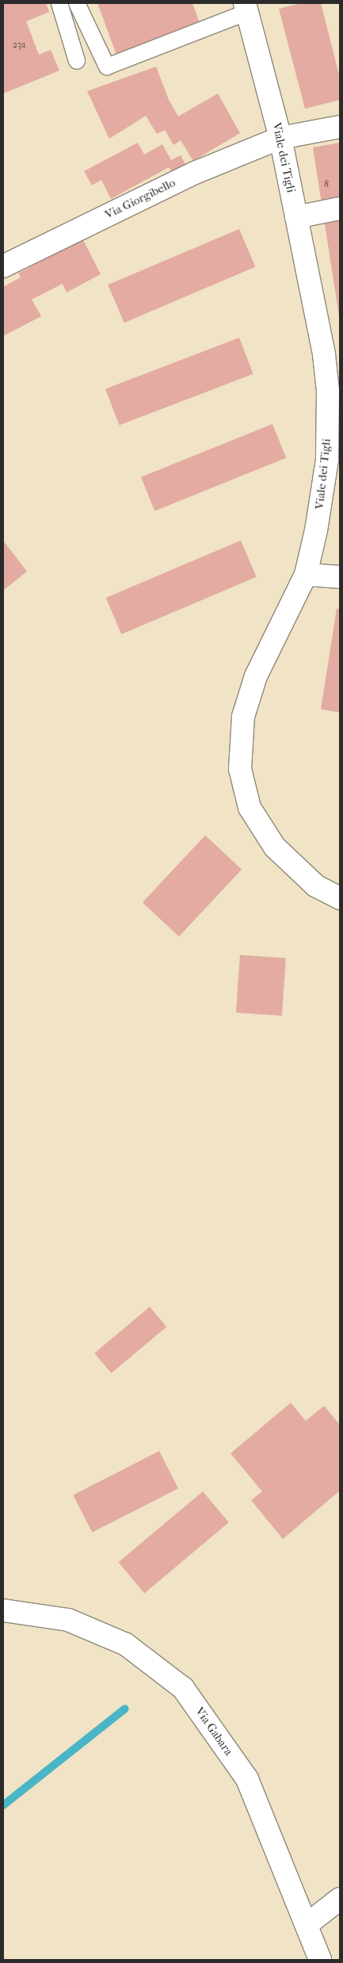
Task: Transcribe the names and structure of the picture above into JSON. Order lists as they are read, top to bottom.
{
  "streets": {
    "street": ["Viale dei Tigli", "Via Giorgibello", "Via Gabara"]
  },
  "crossings": [
    ["Viale dei Tigli", "Via Giorgibello"]
  ],
  "house_numbers": ["23a", "8"]
}
